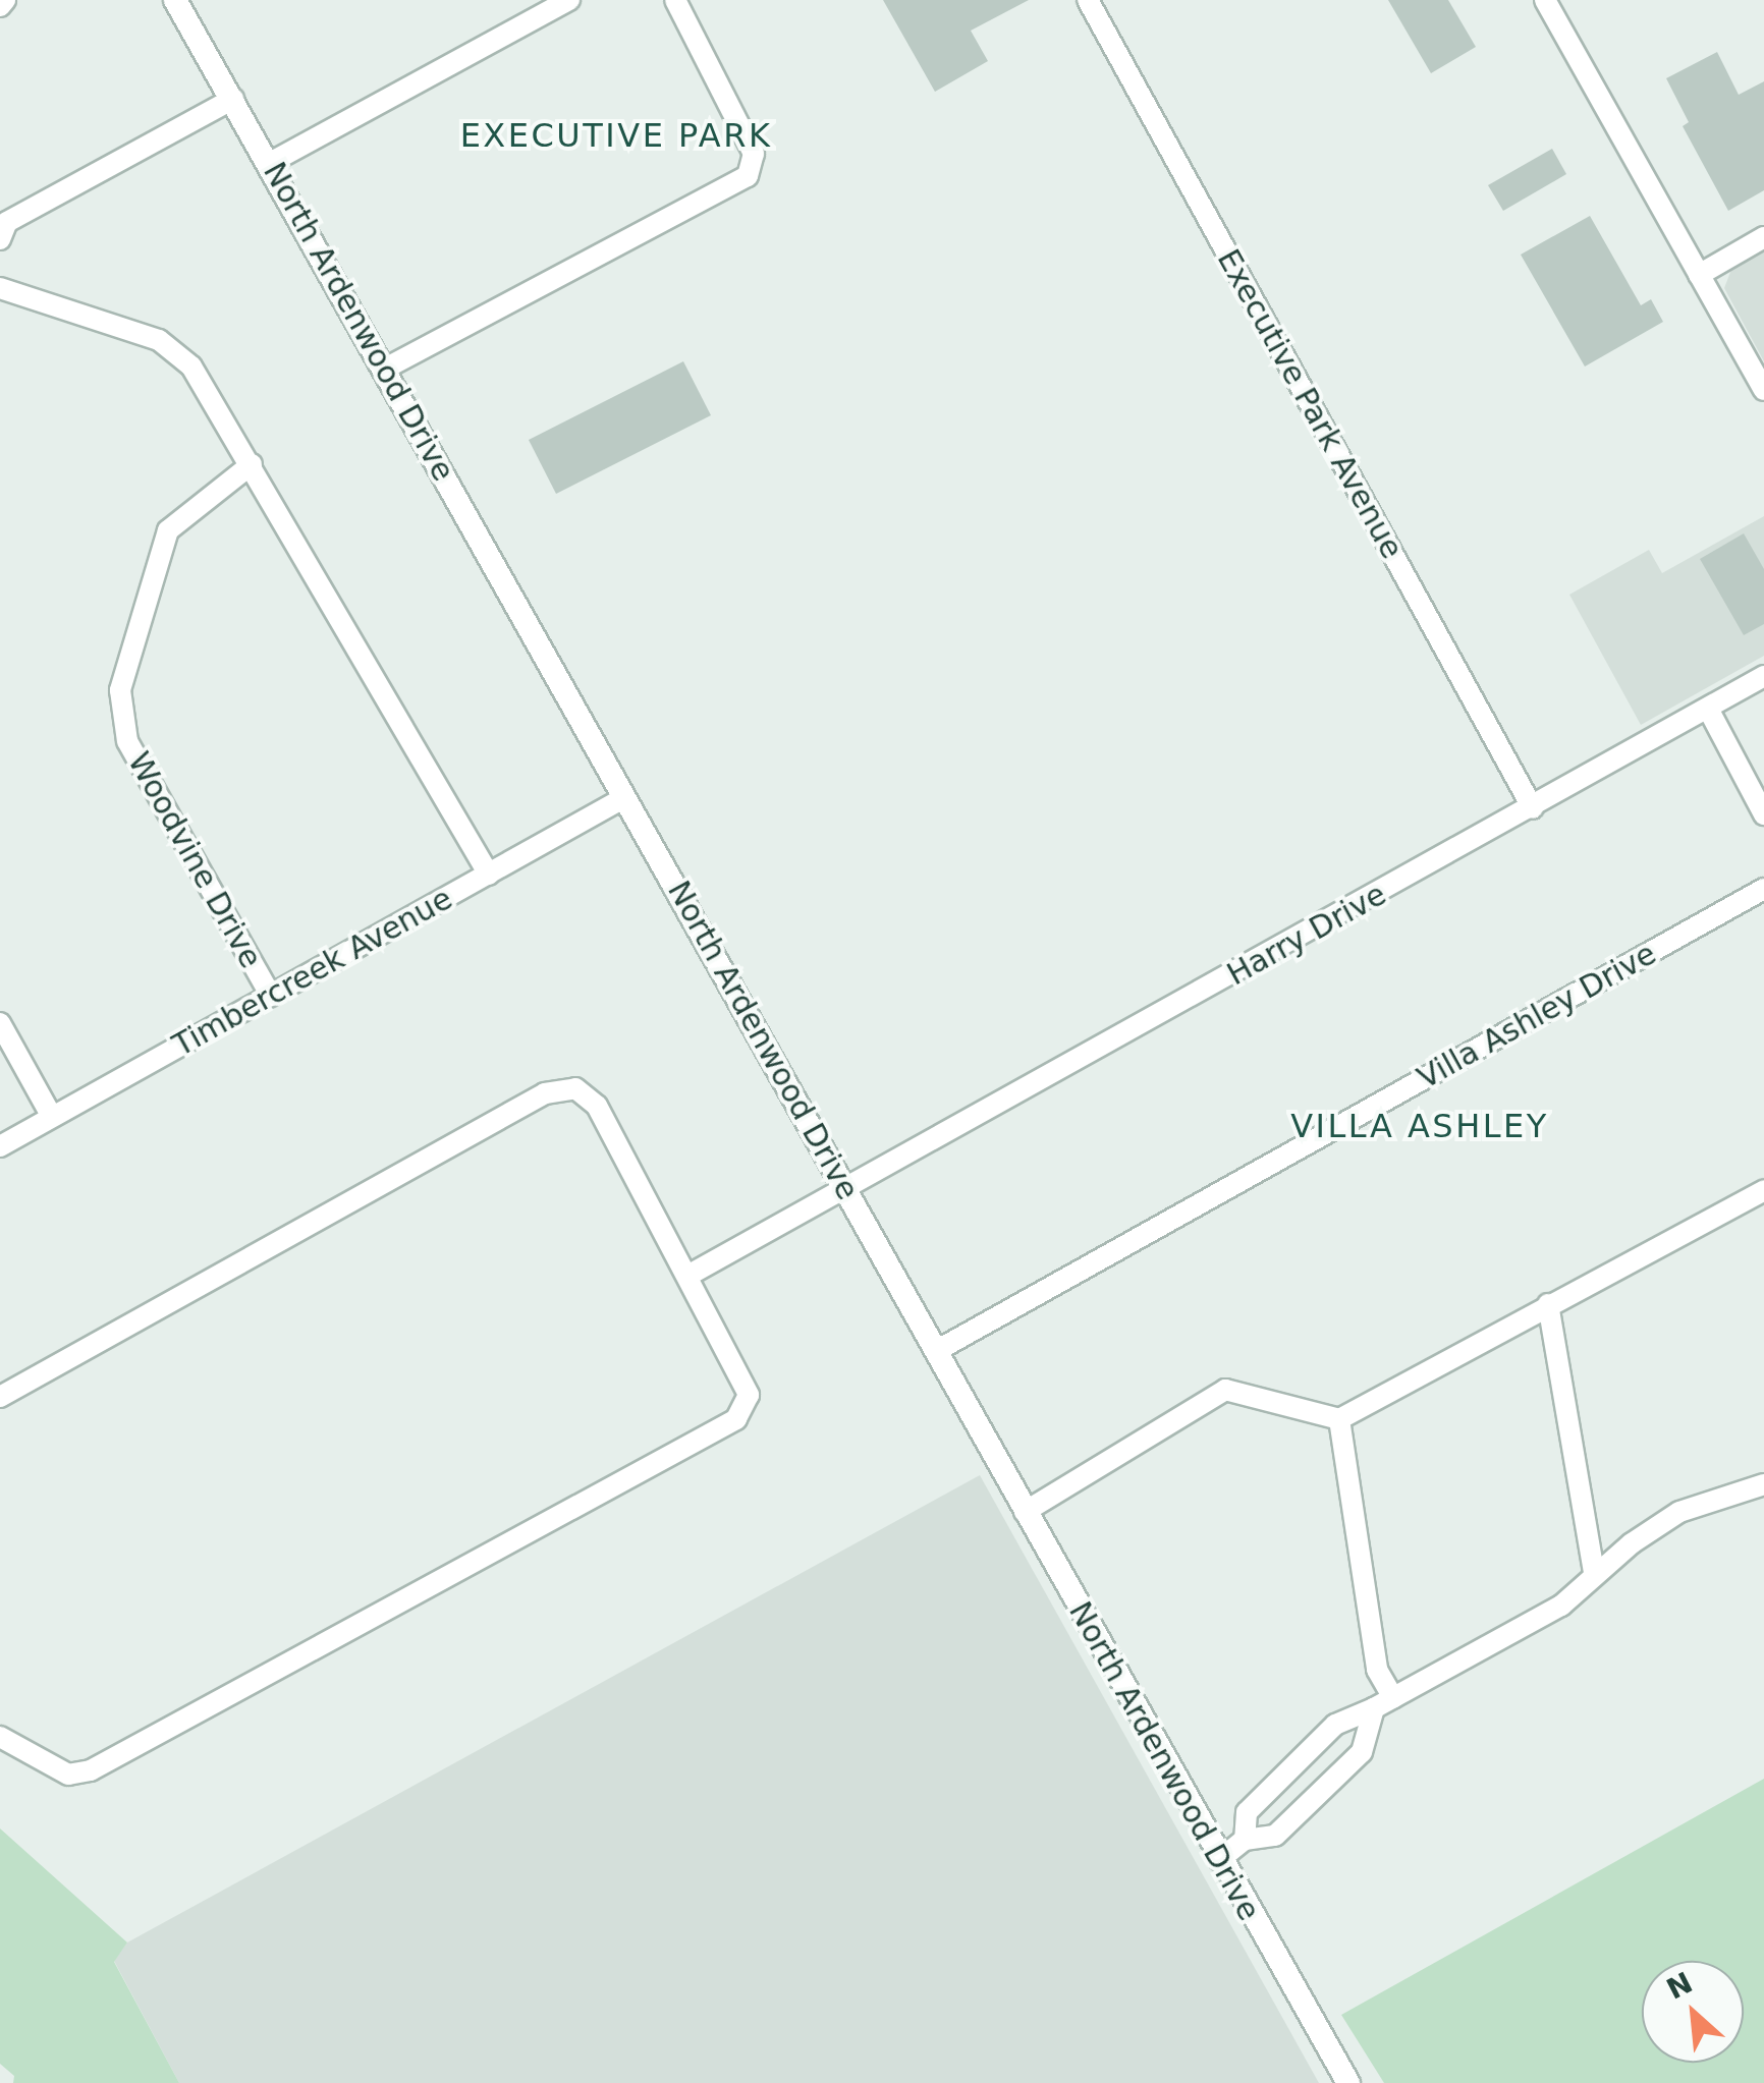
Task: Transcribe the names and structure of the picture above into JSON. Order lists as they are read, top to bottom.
{
  "streets": {
    "street": [
      "North Ardenwood Drive",
      "Executive Park Avenue",
      "Woodvine Drive",
      "Harry Drive",
      "Timbercreek Avenue",
      "Villa Ashley Drive"
    ]
  },
  "crossings": [
    ["North Ardenwood Drive", "Harry Drive"],
    ["North Ardenwood Drive", "Timbercreek Avenue"],
    ["North Ardenwood Drive", "Villa Ashley Drive"],
    ["Executive Park Avenue", "Harry Drive"],
    ["Woodvine Drive", "Timbercreek Avenue"]
  ],
  "districts": ["EXECUTIVE PARK", "VILLA ASHLEY"],
  "north": "top left"
}
